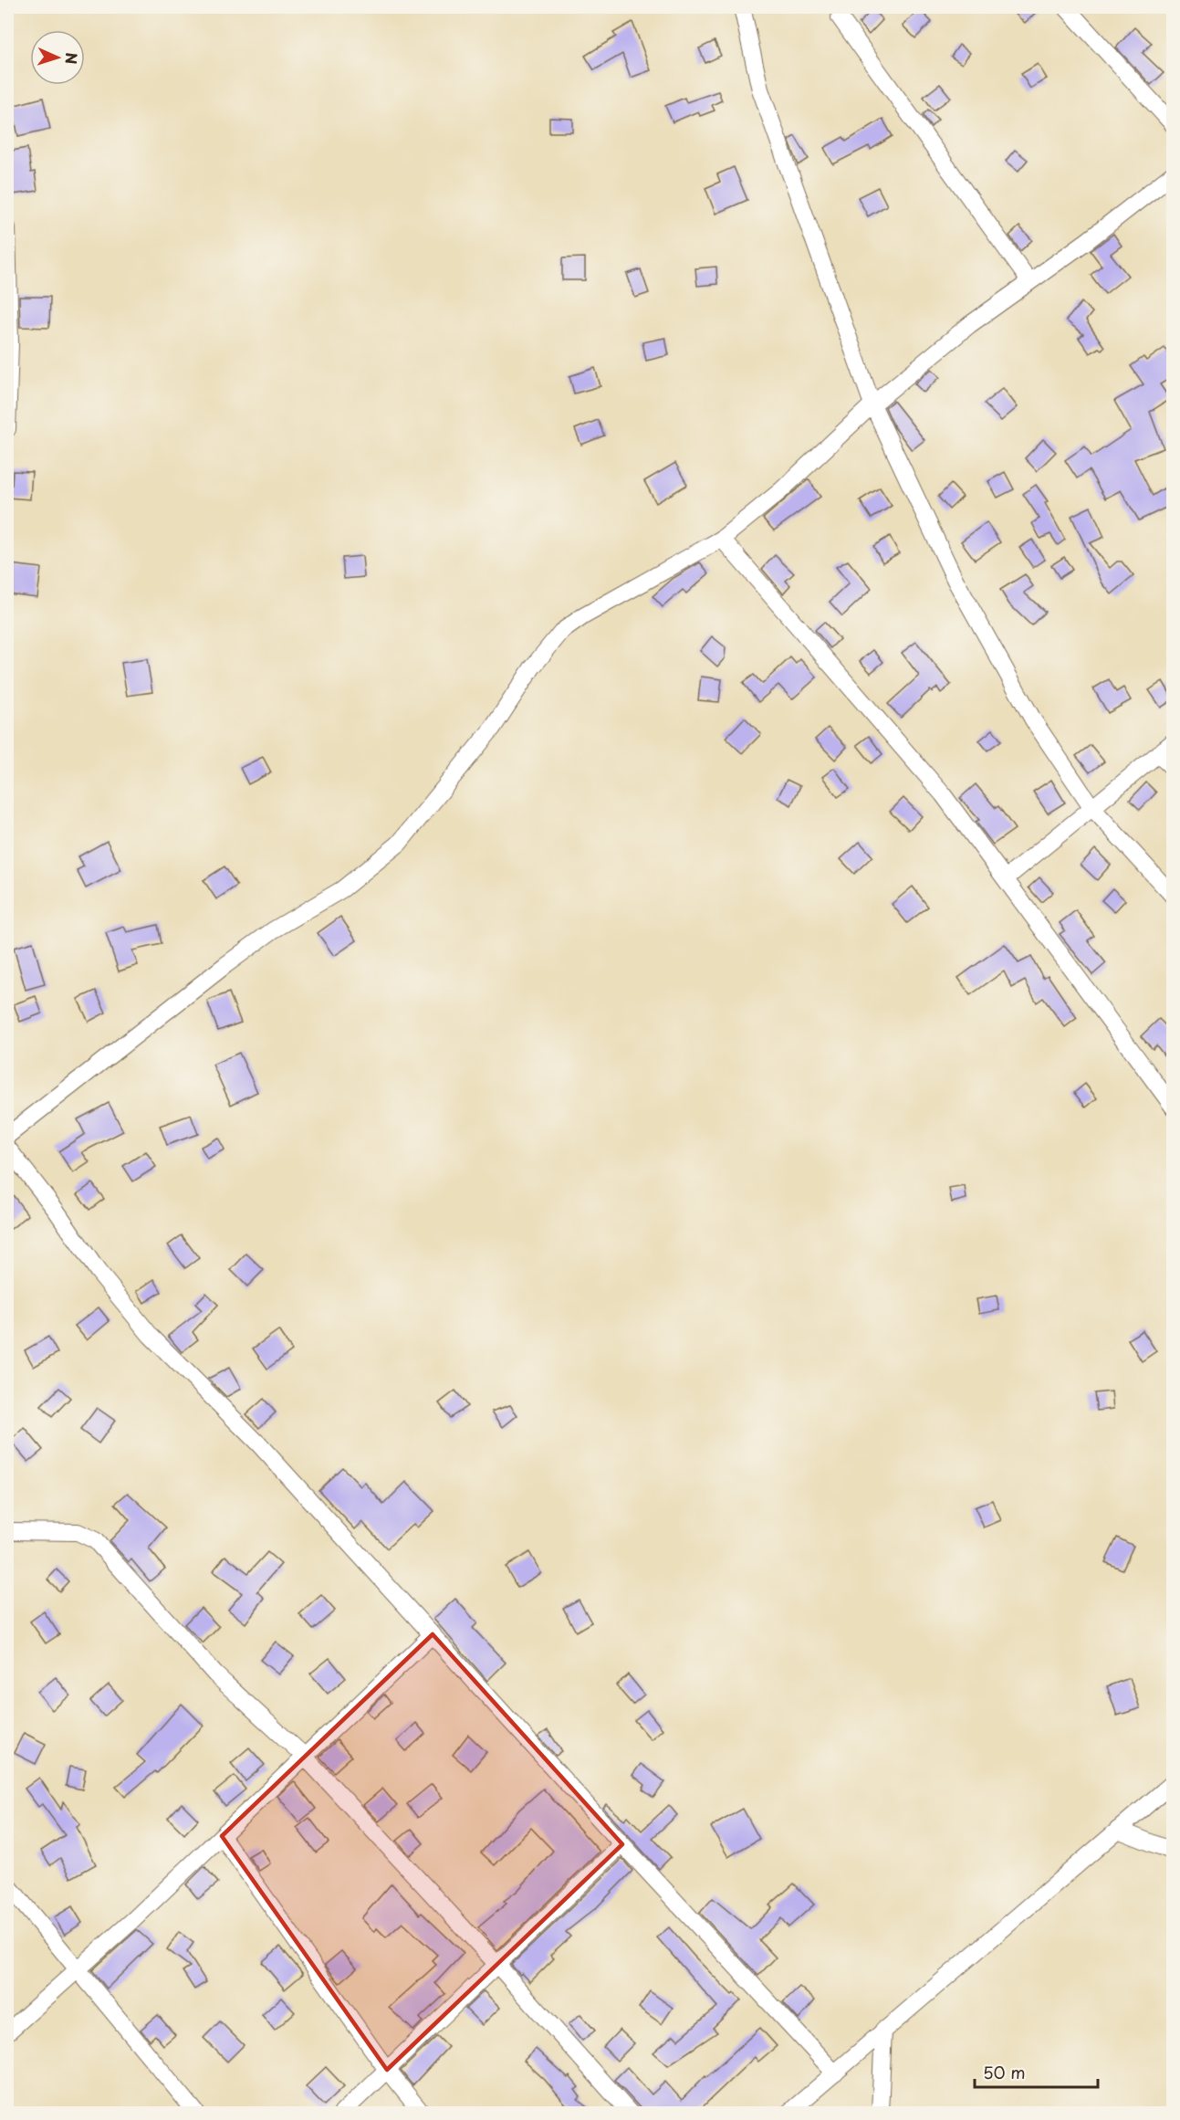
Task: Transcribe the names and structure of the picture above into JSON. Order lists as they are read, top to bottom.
{
  "scale_bar": "50 m",
  "north": "right"
}
